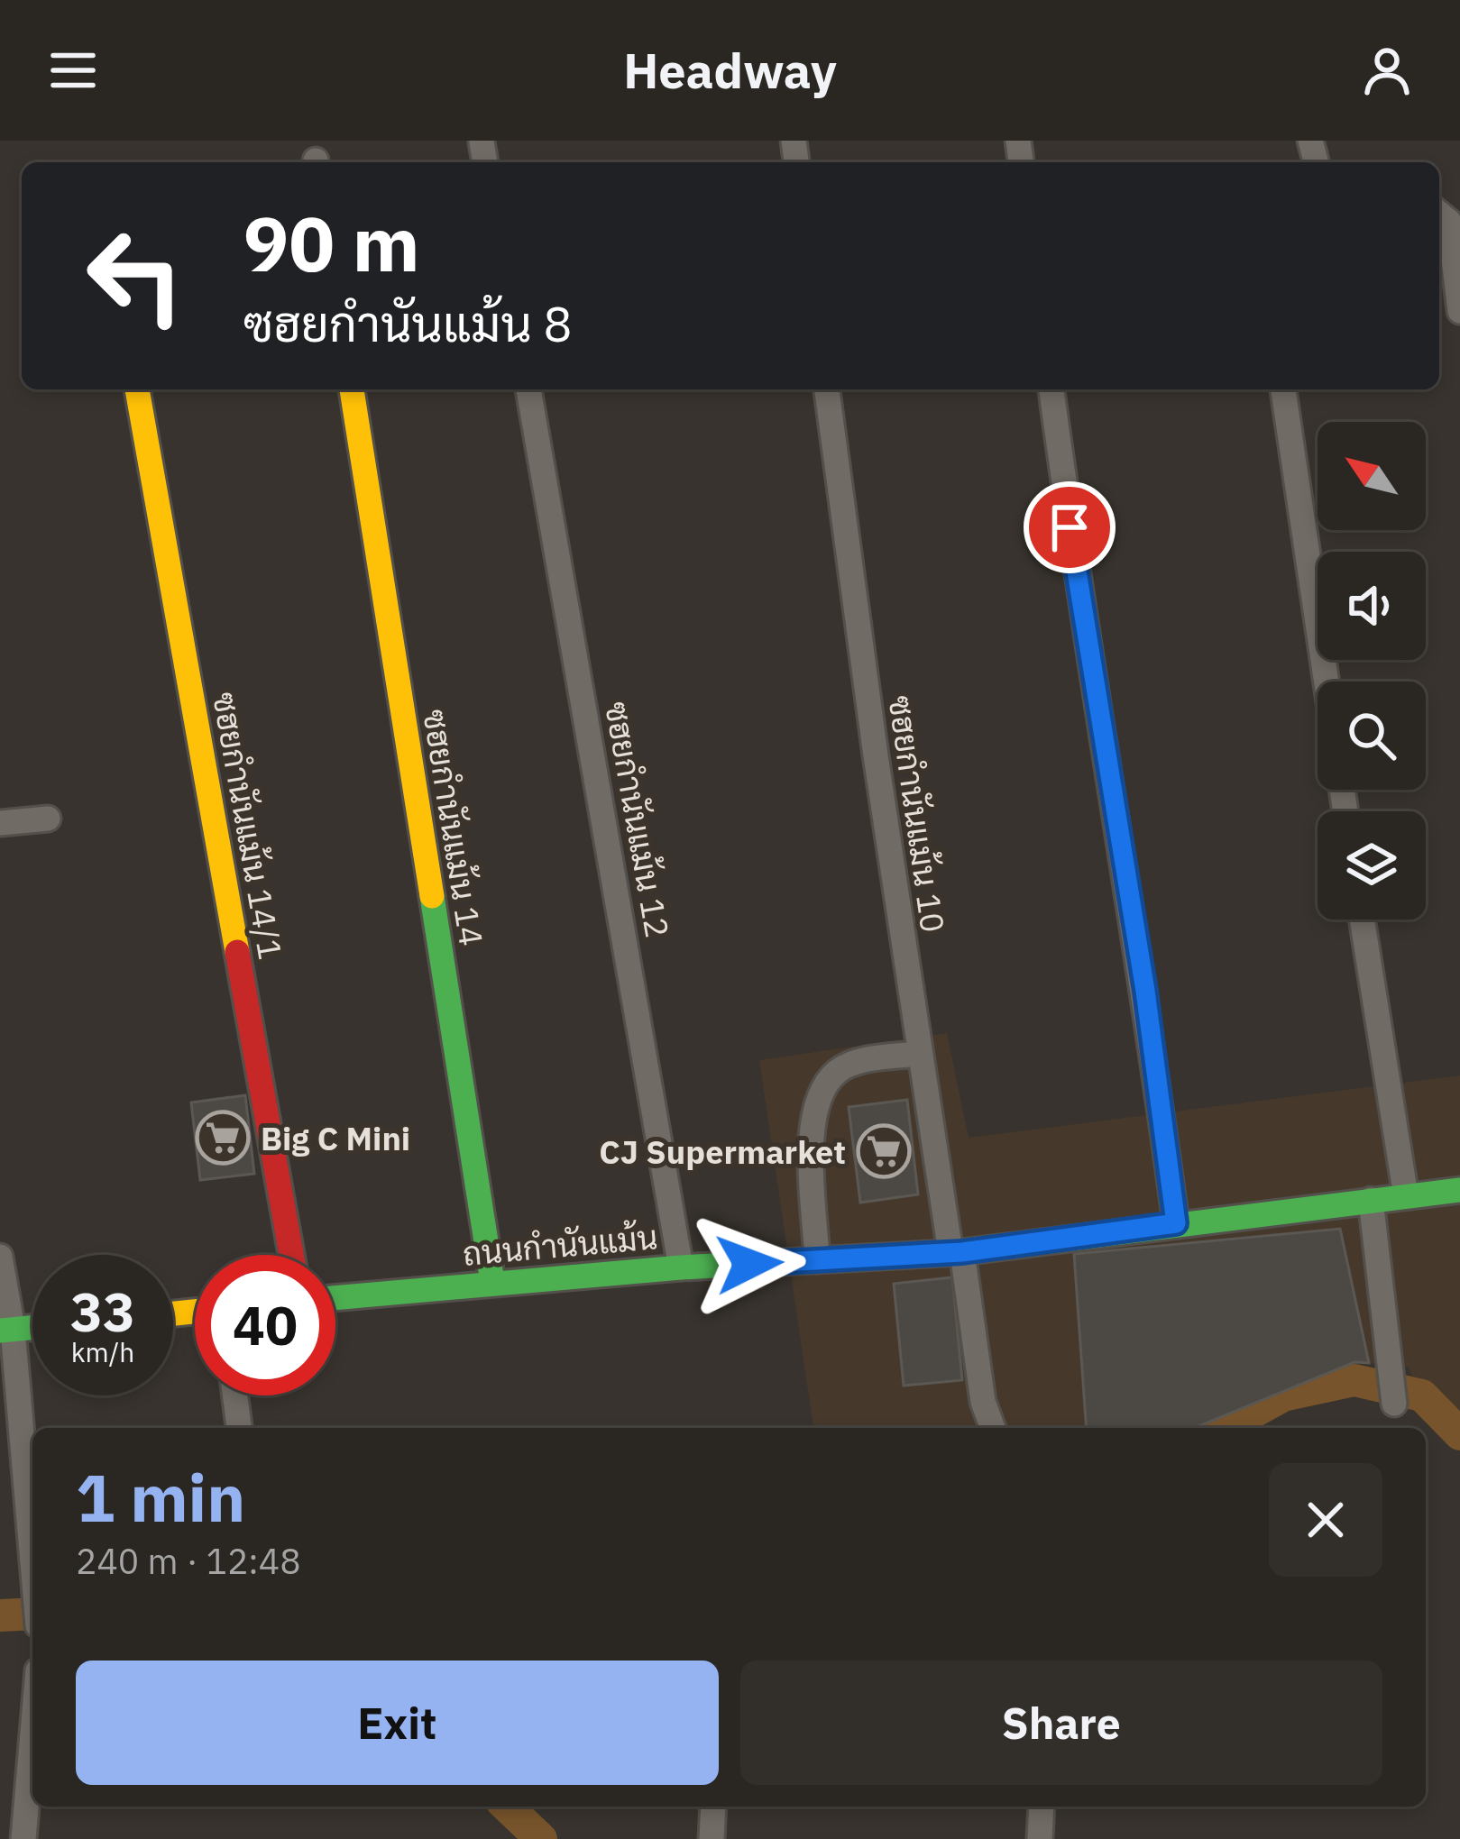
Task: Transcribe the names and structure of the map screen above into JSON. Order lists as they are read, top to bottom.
{
  "streets": {
    "street": [
      "ซฮยกำนันแม้น 10",
      "ซฮยกำนันแม้น 12",
      "ซฮยกำนันแม้น 14/1",
      "ซฮยกำนันแม้น 14",
      "ถนนกำนันแม้น"
    ]
  },
  "crossings": [
    ["ซฮยกำนันแม้น 10", "ถนนกำนันแม้น"],
    ["ซฮยกำนันแม้น 12", "ถนนกำนันแม้น"],
    ["ซฮยกำนันแม้น 14", "ถนนกำนันแม้น"]
  ],
  "places": {
    "supermarket": ["Big C Mini", "CJ Supermarket"]
  },
  "north": "top left",
  "page": {
    "header": "Headway",
    "turn": ["90 m", "ซฮยกำนันแม้น 8"],
    "speed": "33 km/h",
    "limit": "40",
    "heading": ["1 min", "240 m · 12:48"],
    "buttons": ["Exit", "Share"]
  }
}
